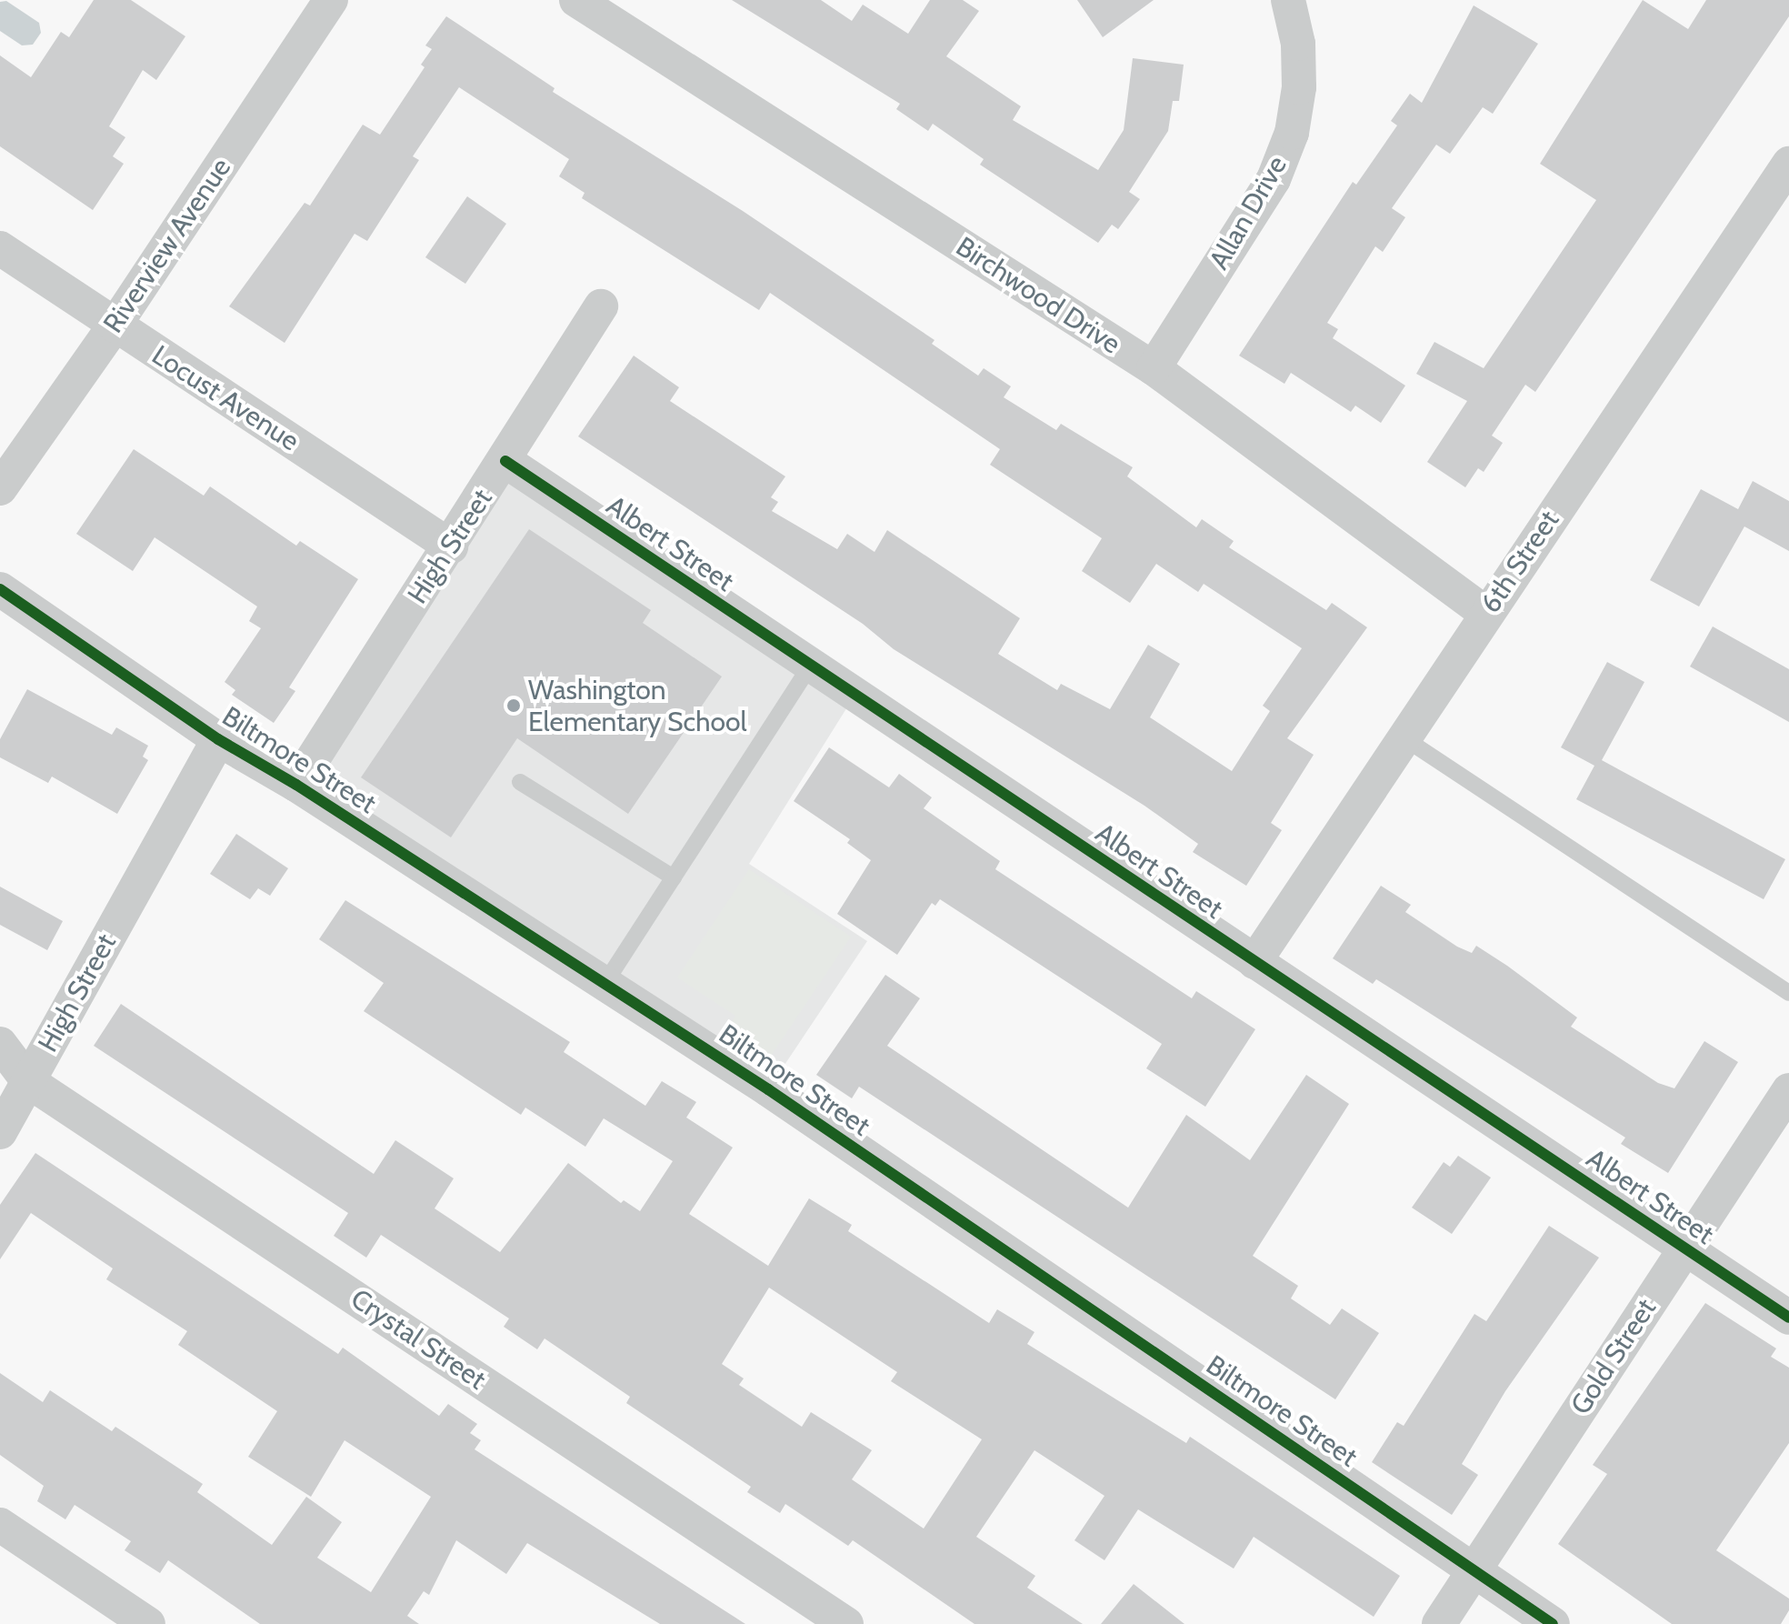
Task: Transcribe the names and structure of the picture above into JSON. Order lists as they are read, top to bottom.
{
  "streets": {
    "street": [
      "Allan Drive",
      "Riverview Avenue",
      "Birchwood Drive",
      "Locust Avenue",
      "Albert Street",
      "High Street",
      "6th Street",
      "Biltmore Street",
      "Crystal Street",
      "Gold Street"
    ]
  },
  "crossings": [
    ["Allan Drive", "Birchwood Drive"],
    ["Riverview Avenue", "Locust Avenue"],
    ["Birchwood Drive", "6th Street"],
    ["Locust Avenue", "High Street"],
    ["Albert Street", "High Street"],
    ["Albert Street", "6th Street"],
    ["Albert Street", "Gold Street"],
    ["High Street", "Biltmore Street"],
    ["High Street", "Crystal Street"],
    ["Biltmore Street", "Gold Street"]
  ],
  "places": ["Washington Elementary School"]
}
